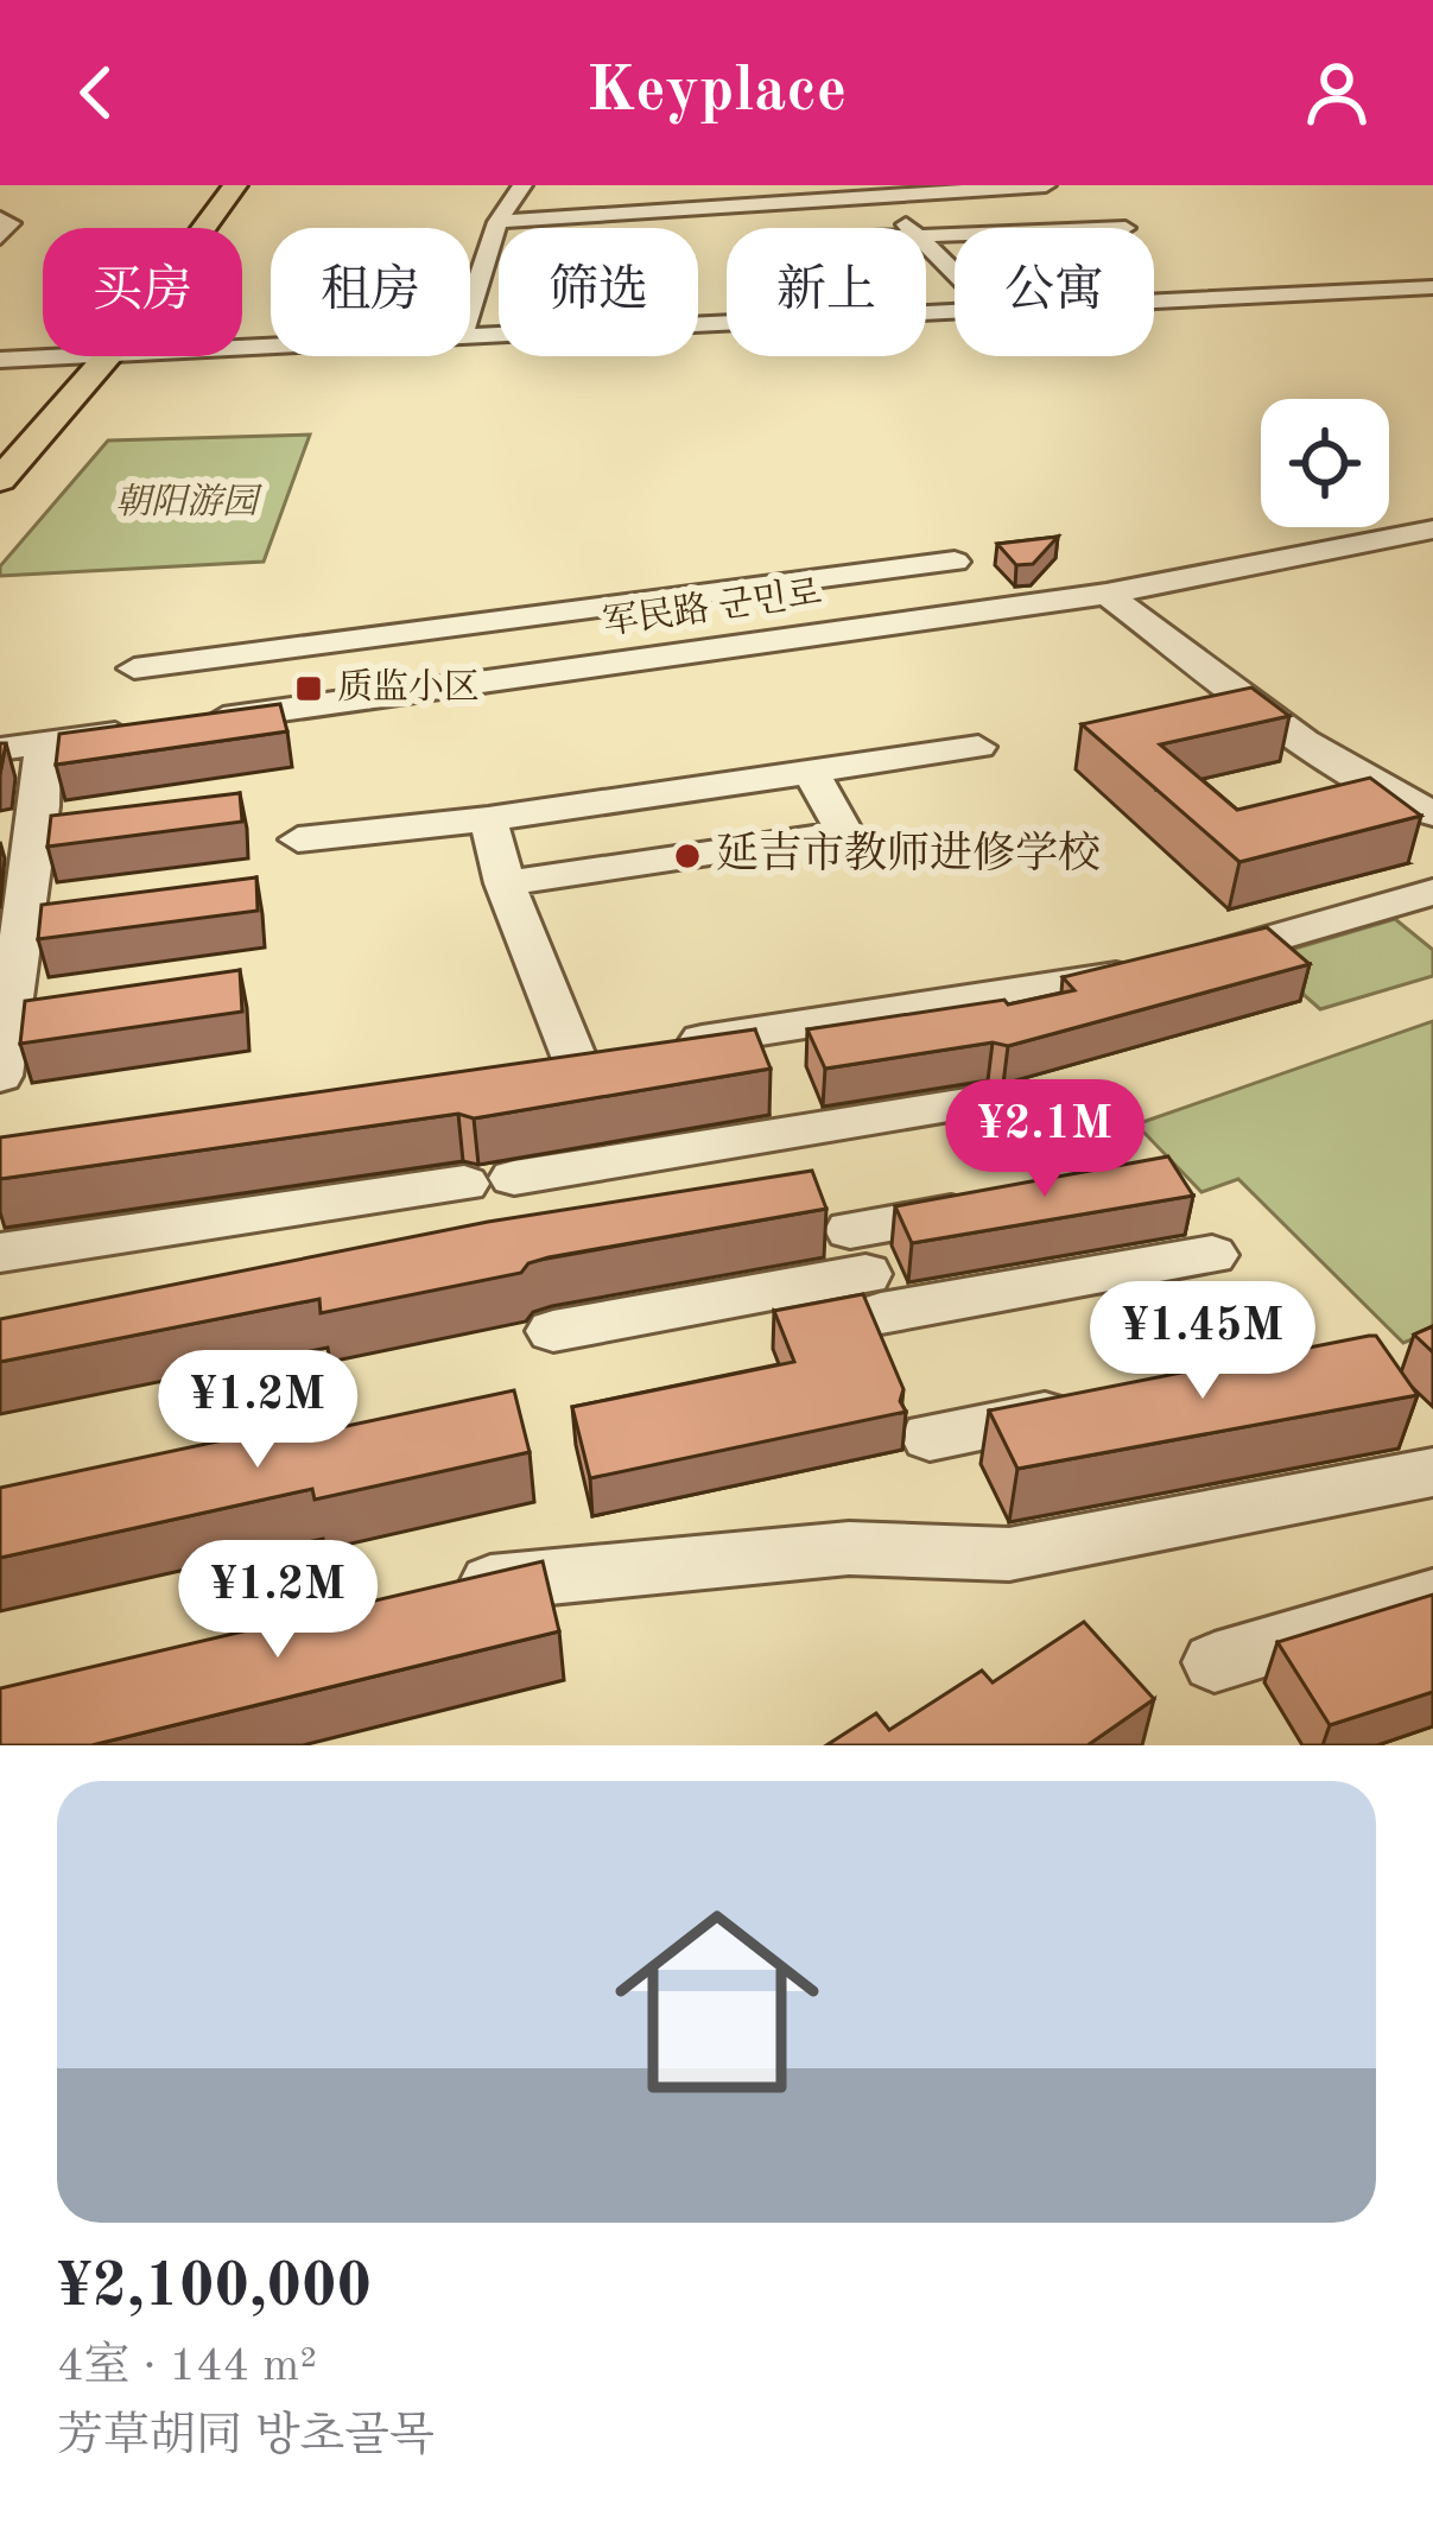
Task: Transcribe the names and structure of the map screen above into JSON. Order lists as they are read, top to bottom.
{
  "streets": {
    "street": ["军民路 군민로"]
  },
  "parks": ["朝阳游园"],
  "places": {
    "transit": ["质监小区"],
    "other": ["延吉市教师进修学校"]
  },
  "page": {
    "header": "Keyplace",
    "chip": [
      "买房",
      "租房",
      "筛选",
      "新上",
      "公寓"
    ],
    "price": [
      "¥2.1M",
      "¥1.45M",
      "¥1.2M",
      "¥1.2M"
    ],
    "list": [
      {
        "name": "¥2,100,000",
        "note": "4室 · 144 m² · 芳草胡同 방초골목"
      }
    ]
  }
}
